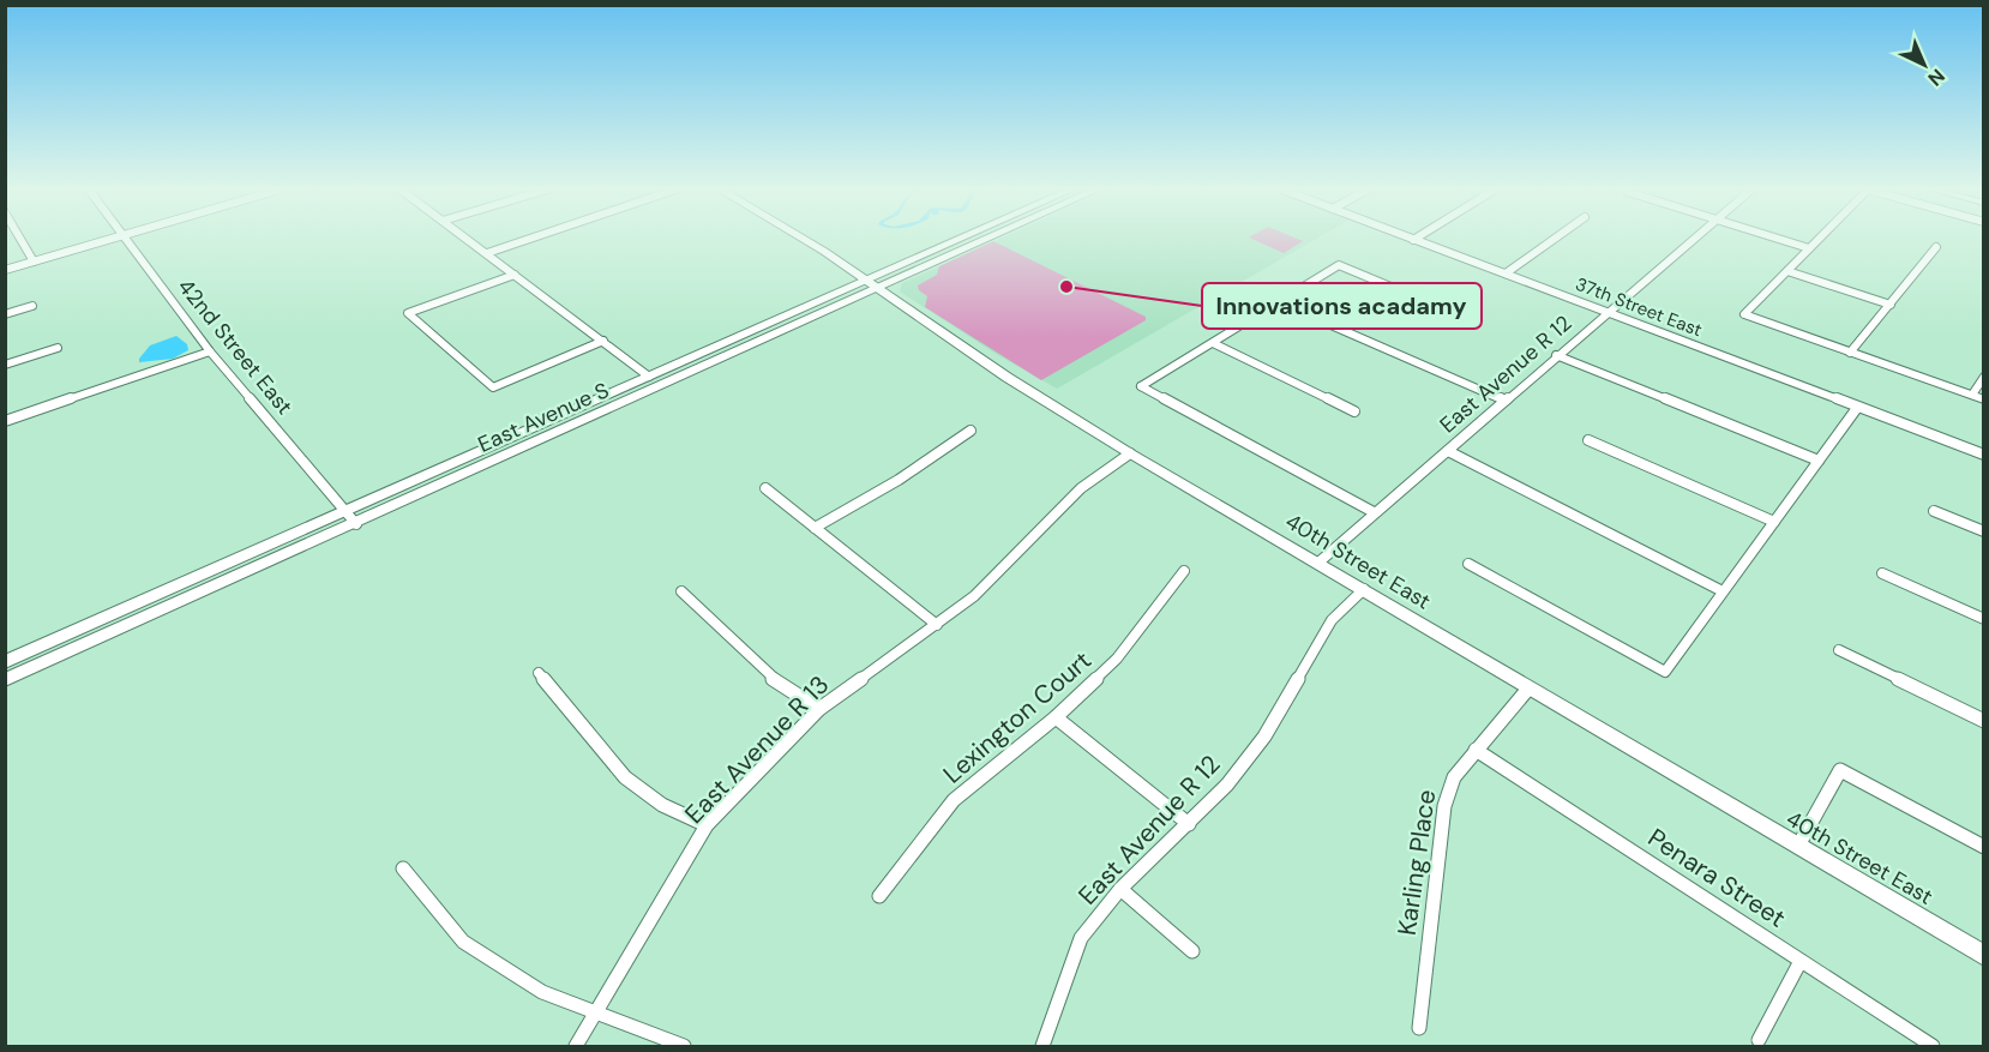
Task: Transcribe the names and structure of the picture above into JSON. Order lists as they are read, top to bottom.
{
  "streets": {
    "main road": ["East Avenue S", "40th Street East"],
    "street": [
      "37th Street East",
      "42nd Street East",
      "East Avenue R 12",
      "Lexington Court",
      "East Avenue R 13",
      "Karling Place",
      "Penara Street"
    ]
  },
  "crossings": [
    ["37th Street East", "East Avenue R 12"],
    ["42nd Street East", "East Avenue S"],
    ["East Avenue R 12", "40th Street East"],
    ["East Avenue S", "40th Street East"],
    ["40th Street East", "East Avenue R 13"],
    ["40th Street East", "Karling Place"],
    ["Karling Place", "Penara Street"]
  ],
  "places": ["Innovations acadamy"],
  "north": "bottom right"
}
